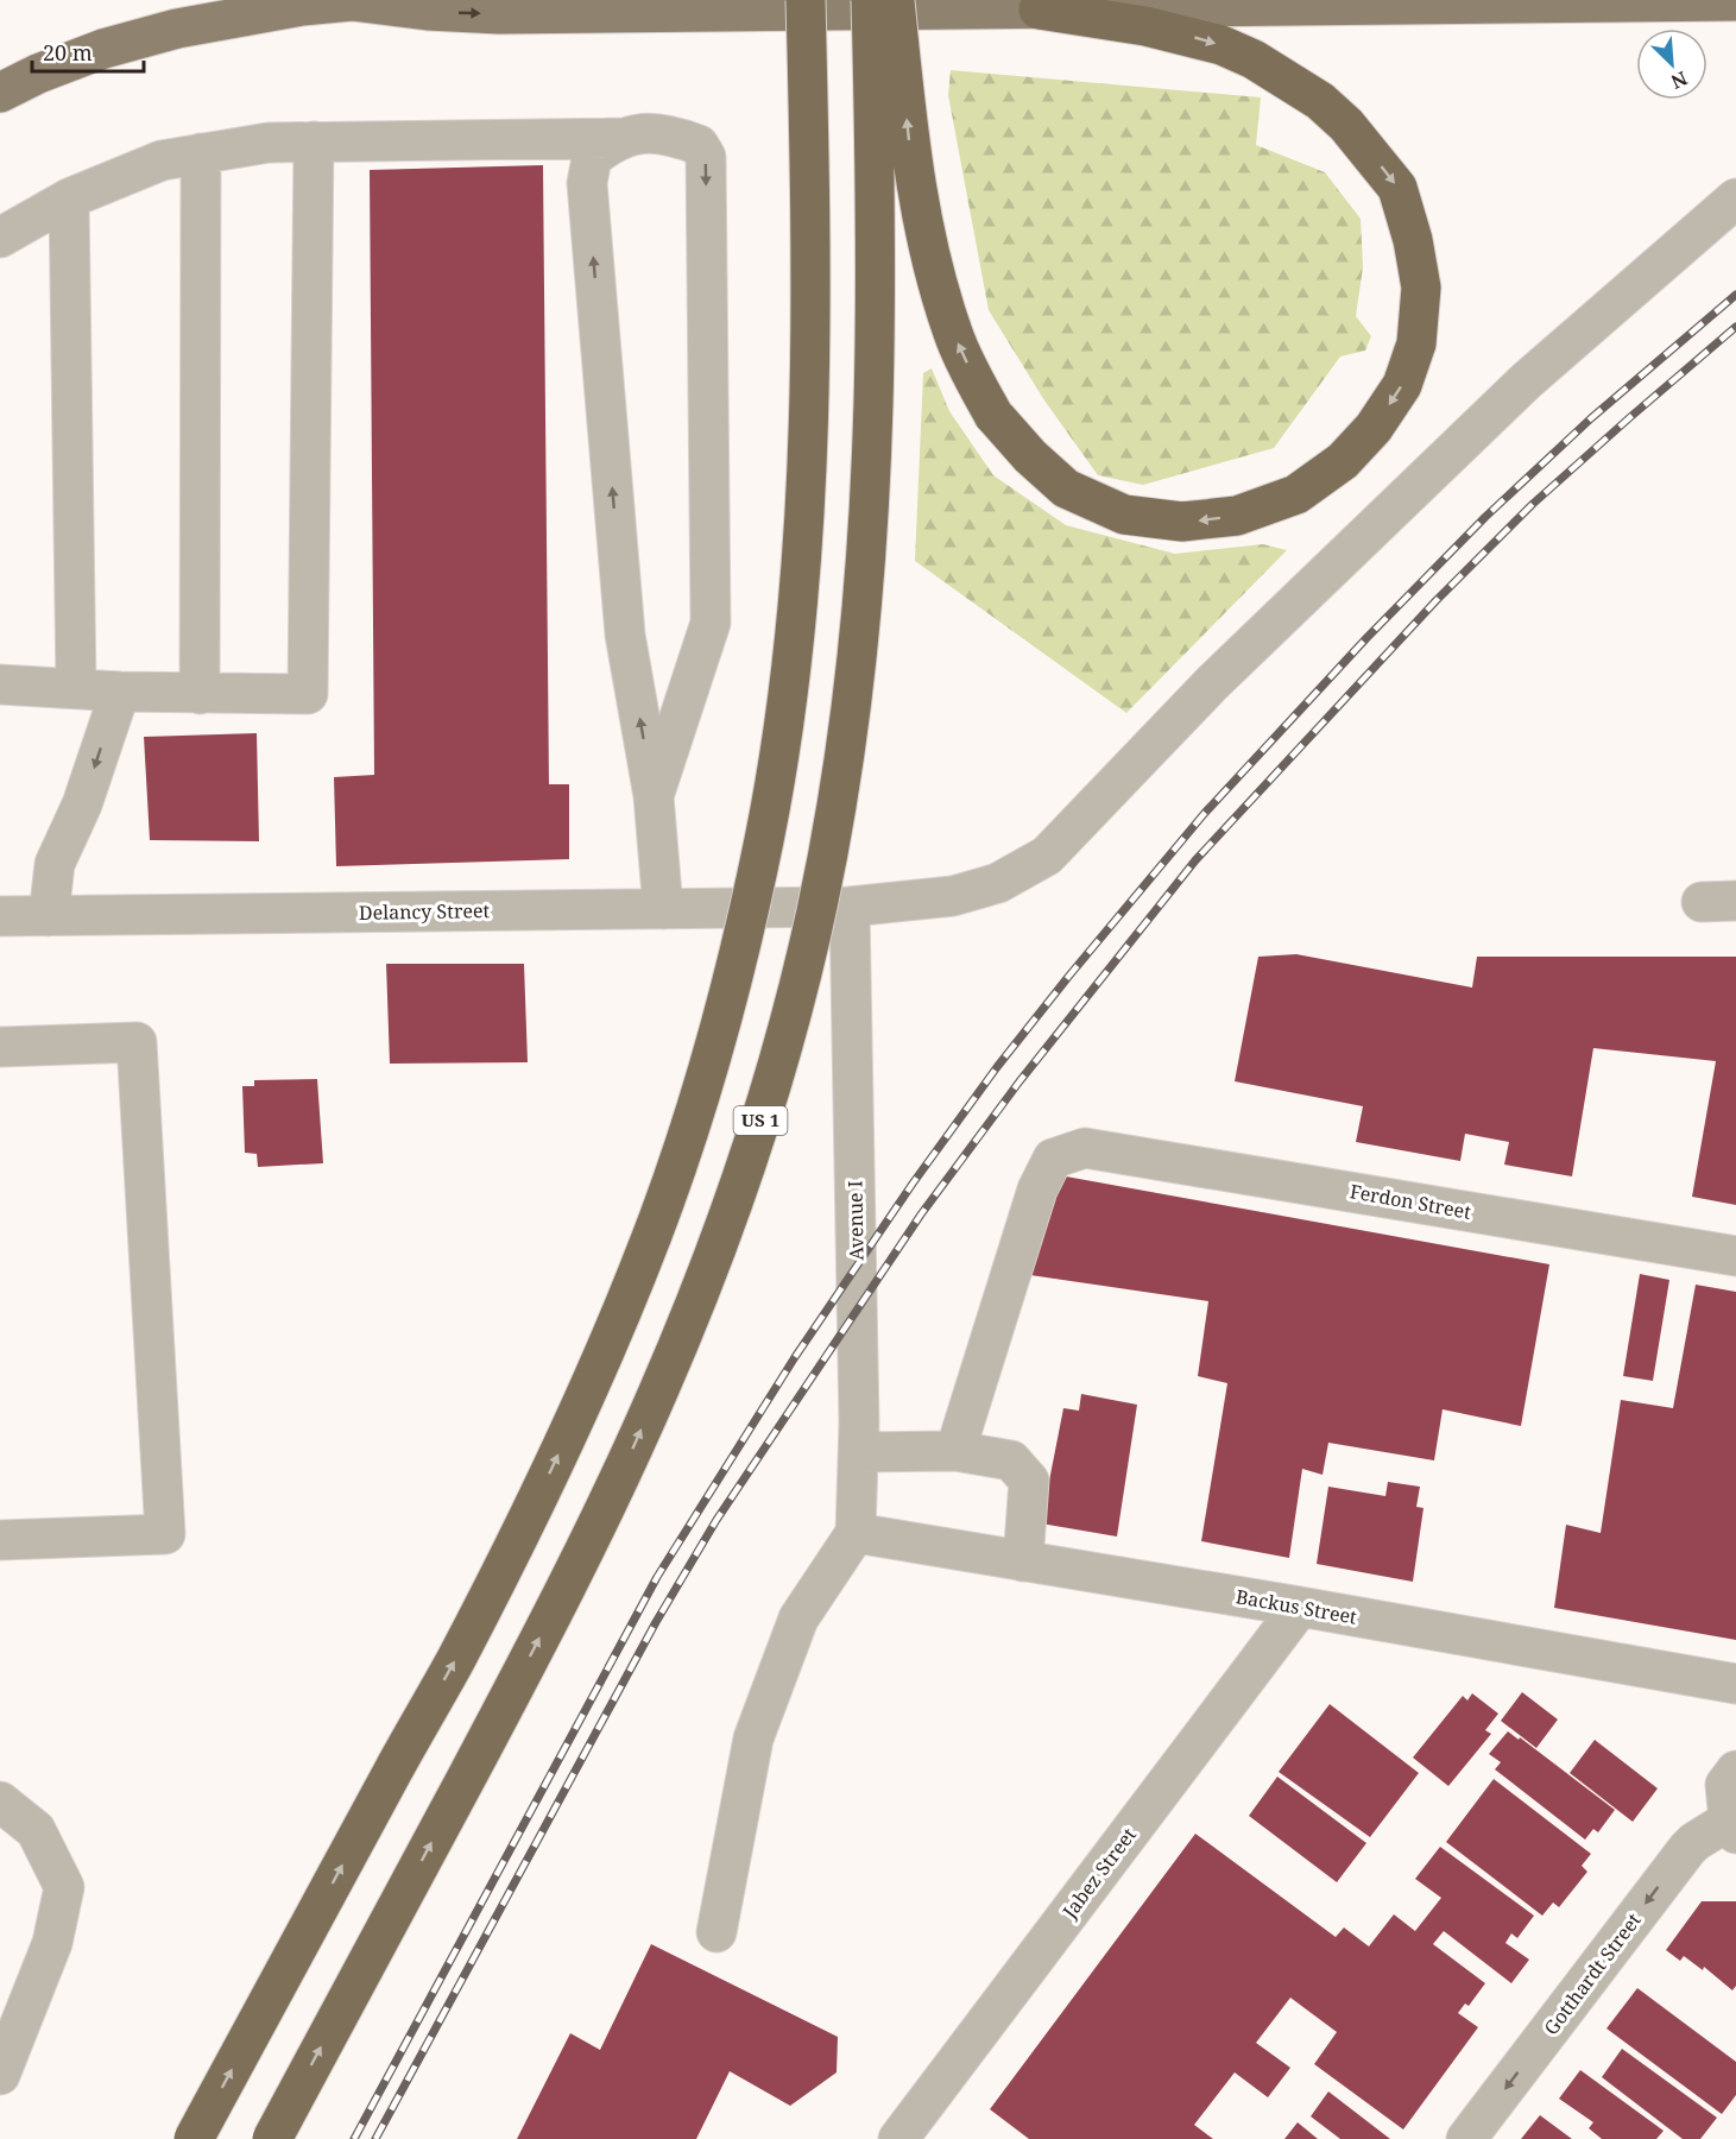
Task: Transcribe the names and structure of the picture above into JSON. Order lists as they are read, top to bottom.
{
  "streets": {
    "highway": ["US 1"],
    "street": [
      "Delancy Street",
      "Ferdon Street",
      "Avenue I",
      "Backus Street",
      "Jabez Street",
      "Gotthardt Street"
    ]
  },
  "crossings": [
    ["Delancy Street", "Avenue I"],
    ["Avenue I", "Backus Street"],
    ["Backus Street", "Jabez Street"]
  ],
  "one_way": ["Gotthardt Street"],
  "scale_bar": "20 m",
  "north": "bottom right"
}
